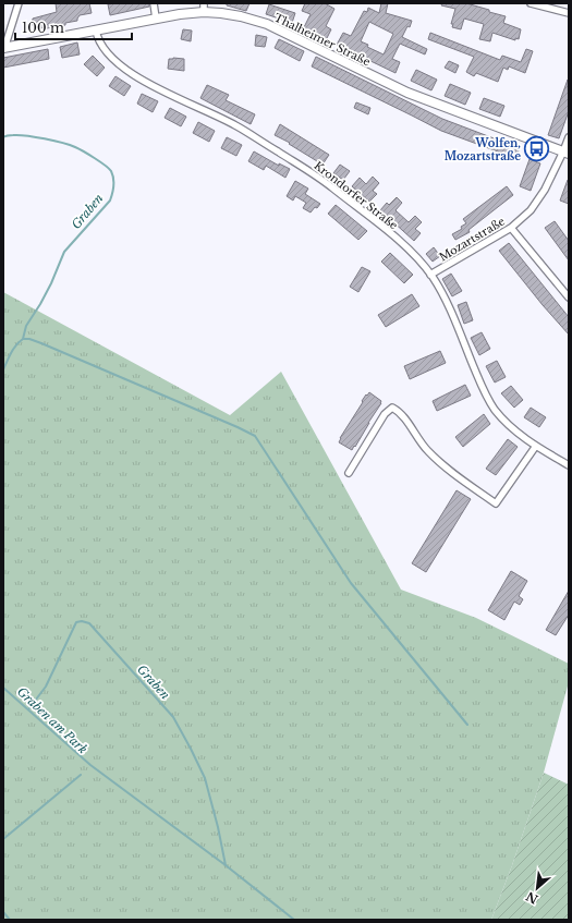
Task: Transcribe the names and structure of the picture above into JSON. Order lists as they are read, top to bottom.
{
  "streets": {
    "street": ["Thalheimer Straße", "Krondorfer Straße", "Mozartstraße"]
  },
  "crossings": [
    ["Thalheimer Straße", "Krondorfer Straße"],
    ["Thalheimer Straße", "Mozartstraße"],
    ["Krondorfer Straße", "Mozartstraße"]
  ],
  "water": ["Graben", "Graben am Park"],
  "places": {
    "bus stop": ["Wolfen, Mozartstraße"]
  },
  "scale_bar": "100 m",
  "north": "bottom left"
}
